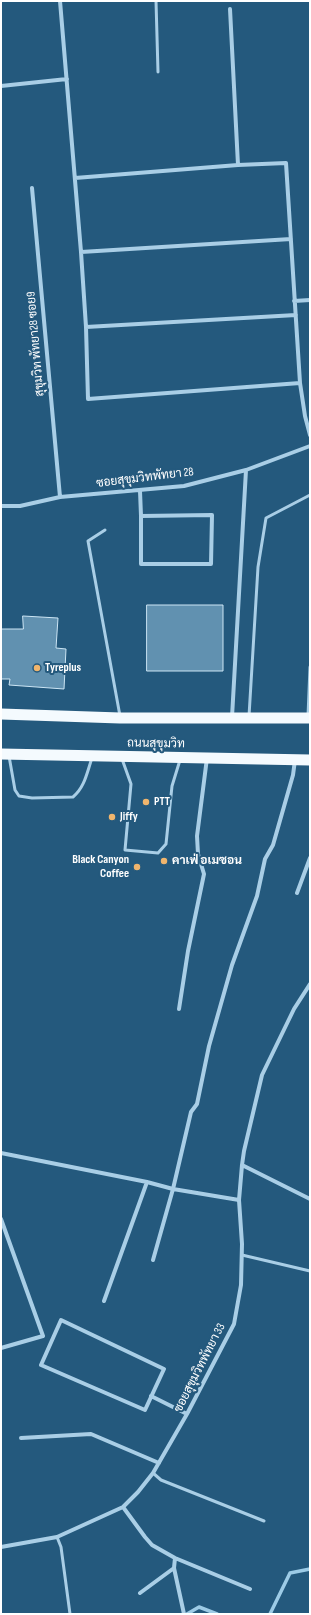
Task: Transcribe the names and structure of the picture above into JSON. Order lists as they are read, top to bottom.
{
  "streets": {
    "highway": ["ถนนสุขุมวิท"],
    "street": ["สุขุมวิท พัทยา28 ซอย9", "ซอยสุขุมวิทพัทยา 28", "ซอยสุขุมวิทพัทยา 33"]
  },
  "crossings": [
    ["สุขุมวิท พัทยา28 ซอย9", "ซอยสุขุมวิทพัทยา 28"]
  ],
  "places": [
    "Tyreplus",
    "PTT",
    "Jiffy",
    "คาเฟ่ อเมซอน",
    "Black Canyon Coffee"
  ]
}
